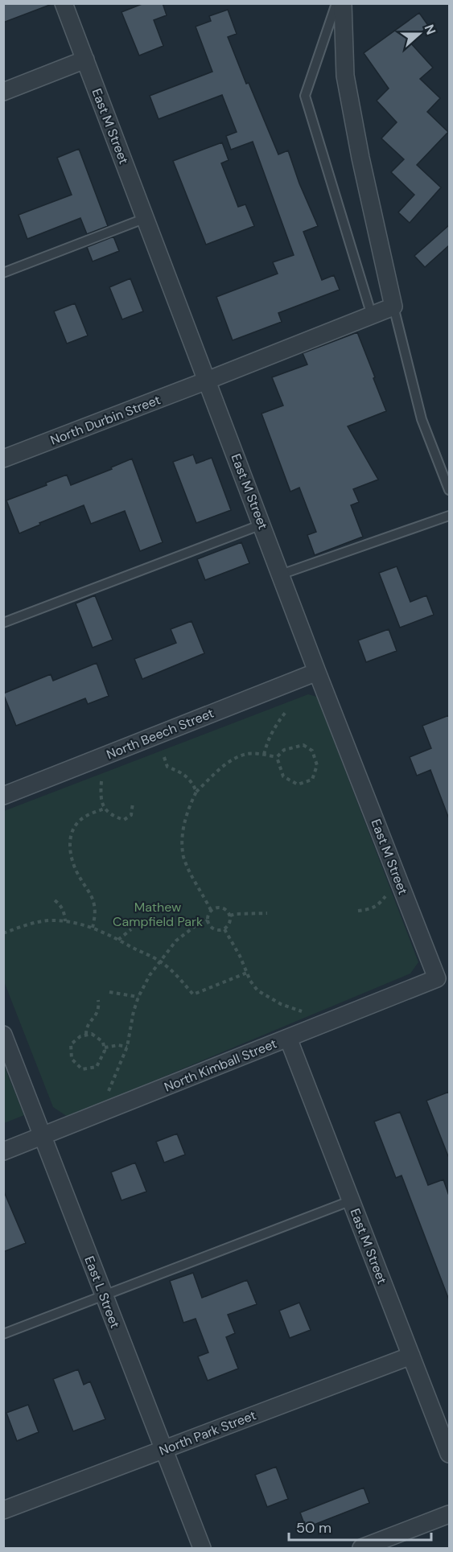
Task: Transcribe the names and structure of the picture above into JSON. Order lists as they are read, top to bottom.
{
  "streets": {
    "street": [
      "East M Street",
      "North Durbin Street",
      "North Beech Street",
      "North Kimball Street",
      "East L Street",
      "North Park Street"
    ]
  },
  "crossings": [
    ["East M Street", "North Durbin Street"],
    ["East M Street", "North Beech Street"],
    ["East M Street", "North Kimball Street"],
    ["East M Street", "North Park Street"],
    ["North Kimball Street", "East L Street"],
    ["East L Street", "North Park Street"]
  ],
  "parks": ["Mathew Campfield Park"],
  "scale_bar": "50 m",
  "north": "right"
}
